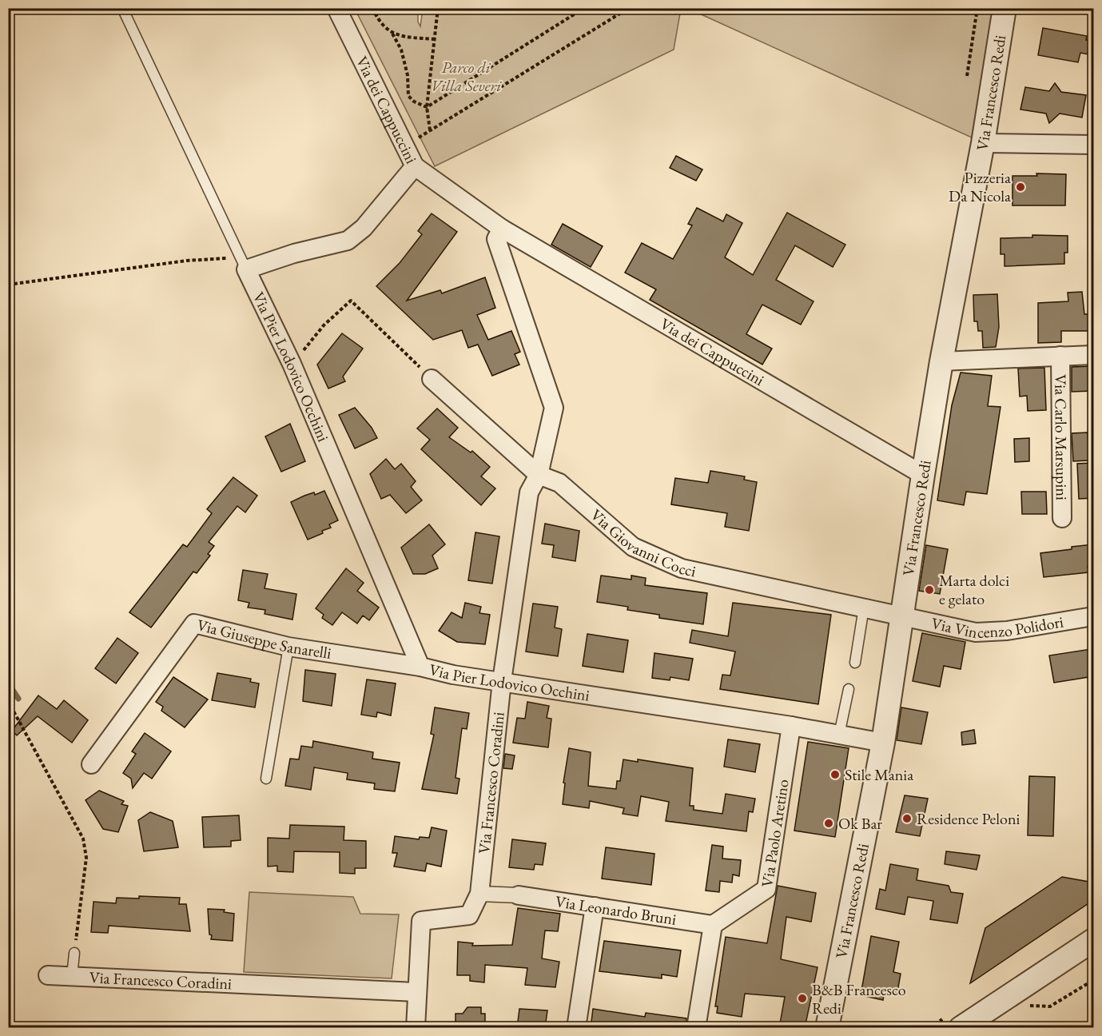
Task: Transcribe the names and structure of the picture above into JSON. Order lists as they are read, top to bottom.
{
  "streets": {
    "street": [
      "Via Francesco Redi",
      "Via dei Cappuccini",
      "Via Pier Lodovico Occhini",
      "Via Carlo Marsupini",
      "Via Giovanni Cocci",
      "Via Vincenzo Polidori",
      "Via Giuseppe Sanarelli",
      "Via Francesco Coradini",
      "Via Paolo Aretino",
      "Via Leonardo Bruni"
    ]
  },
  "crossings": [
    ["Via Francesco Redi", "Via dei Cappuccini"],
    ["Via Francesco Redi", "Via Pier Lodovico Occhini"],
    ["Via Francesco Redi", "Via Giovanni Cocci"],
    ["Via Francesco Redi", "Via Vincenzo Polidori"],
    ["Via Pier Lodovico Occhini", "Via Giuseppe Sanarelli"],
    ["Via Pier Lodovico Occhini", "Via Francesco Coradini"],
    ["Via Pier Lodovico Occhini", "Via Paolo Aretino"],
    ["Via Giovanni Cocci", "Via Vincenzo Polidori"],
    ["Via Giovanni Cocci", "Via Francesco Coradini"],
    ["Via Paolo Aretino", "Via Leonardo Bruni"]
  ],
  "parks": ["Parco di Villa Severi"],
  "places": [
    "Pizzeria Da Nicola",
    "Marta dolci e gelato",
    "Stile Mania",
    "Residence Peloni",
    "Ok Bar",
    "B&B Francesco Redi"
  ]
}
